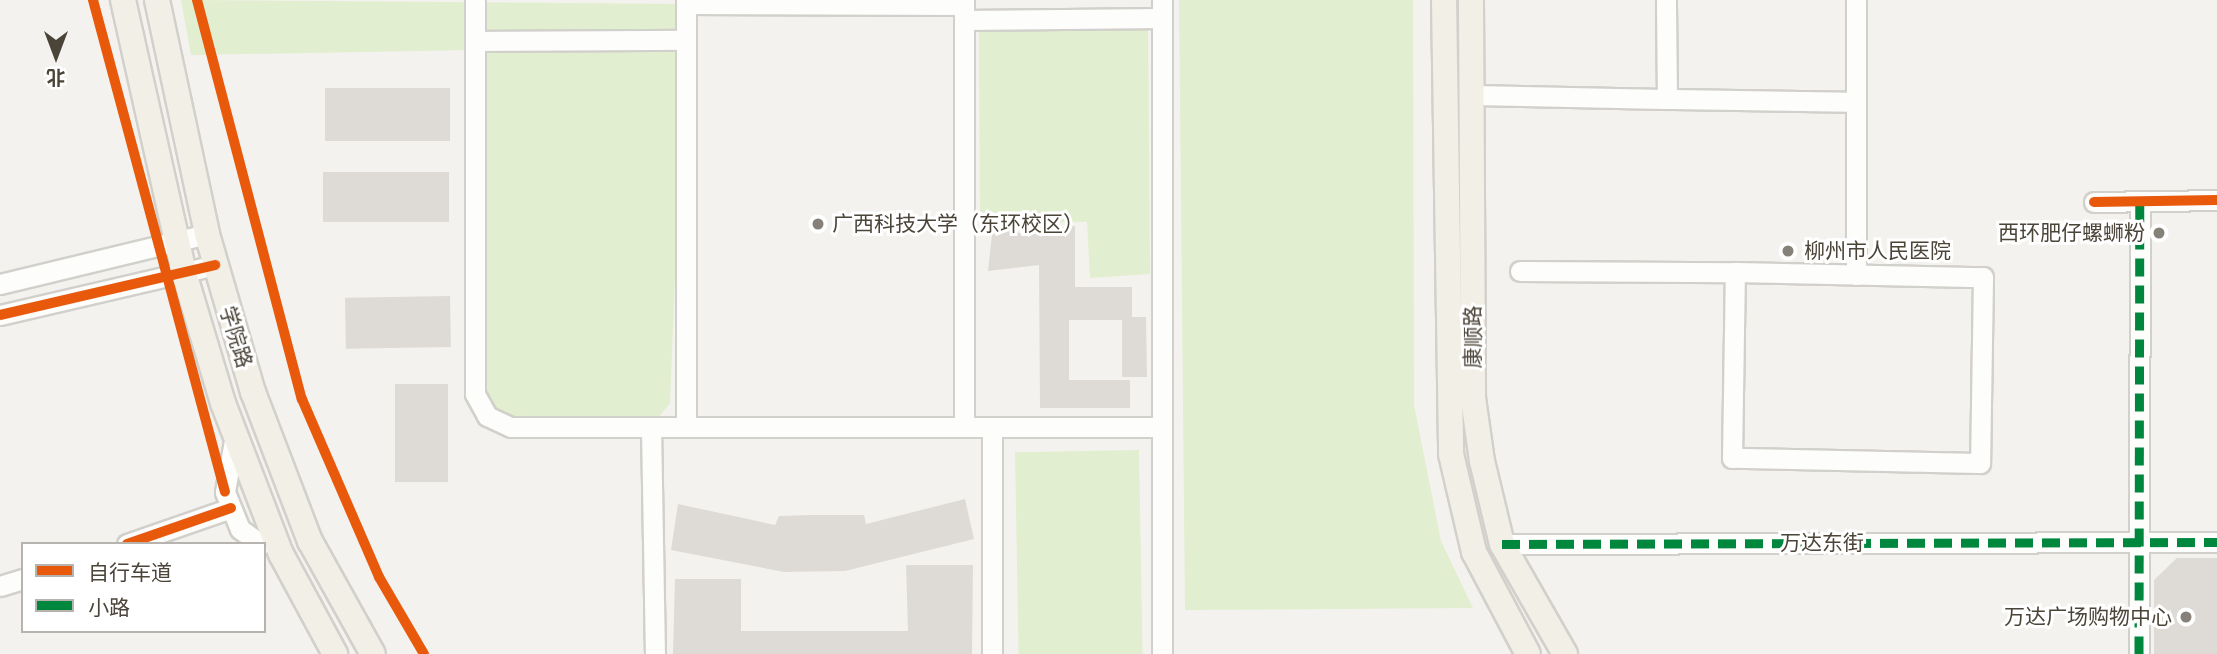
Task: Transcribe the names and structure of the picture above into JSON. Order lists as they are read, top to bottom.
{
  "streets": {
    "main road": ["学院路", "康顺路"],
    "street": ["万达东街"]
  },
  "crossings": [
    ["康顺路", "万达东街"]
  ],
  "places": [
    "广西科技大学（东环校区）",
    "西环肥仔螺蛳粉",
    "柳州市人民医院",
    "万达广场购物中心"
  ],
  "legend": ["自行车道", "小路"],
  "north": "bottom"
}
